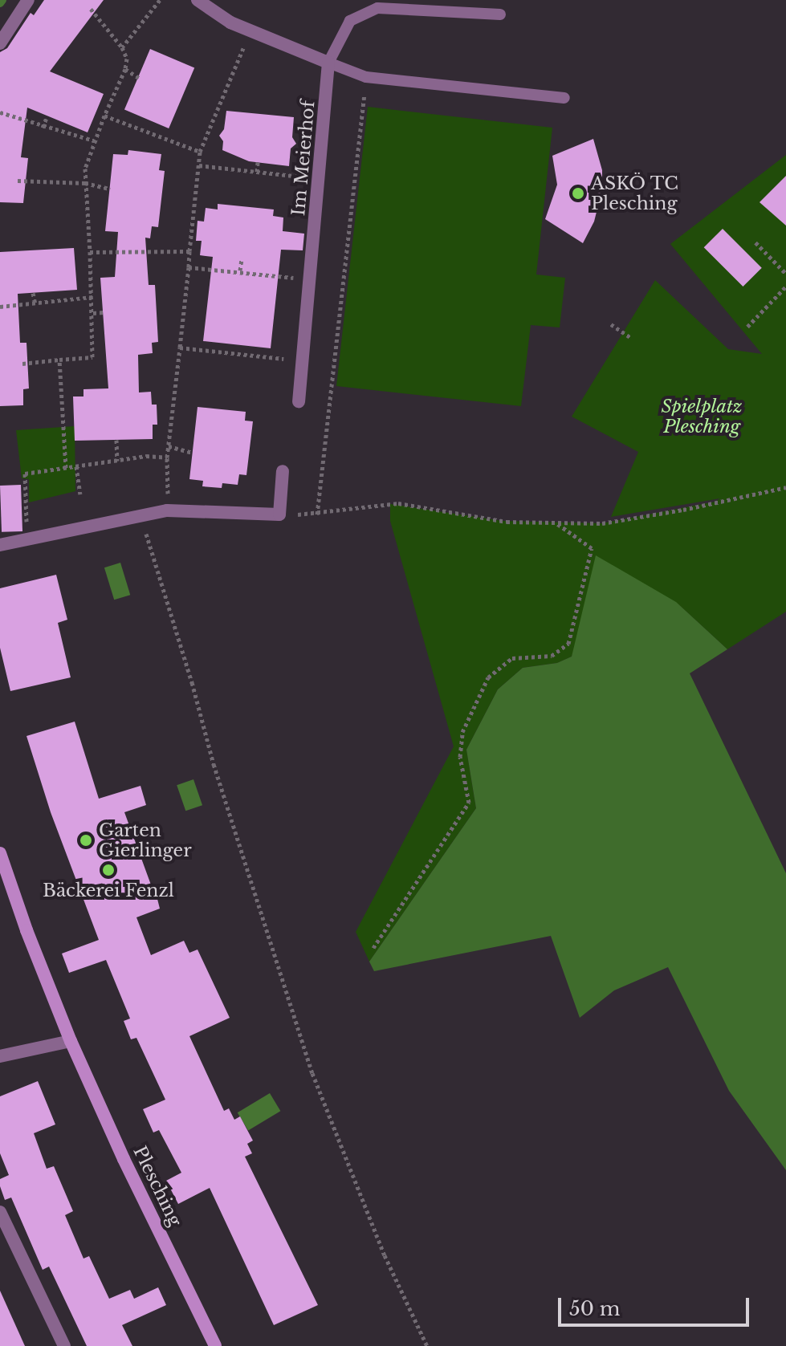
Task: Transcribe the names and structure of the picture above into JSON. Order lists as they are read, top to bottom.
{
  "streets": {
    "main road": ["Plesching"],
    "street": ["Im Meierhof"]
  },
  "parks": ["Spielplatz Plesching"],
  "places": ["ASKÖ TC Plesching", "Garten Gierlinger", "Bäckerei Fenzl"],
  "scale_bar": "50 m"
}
